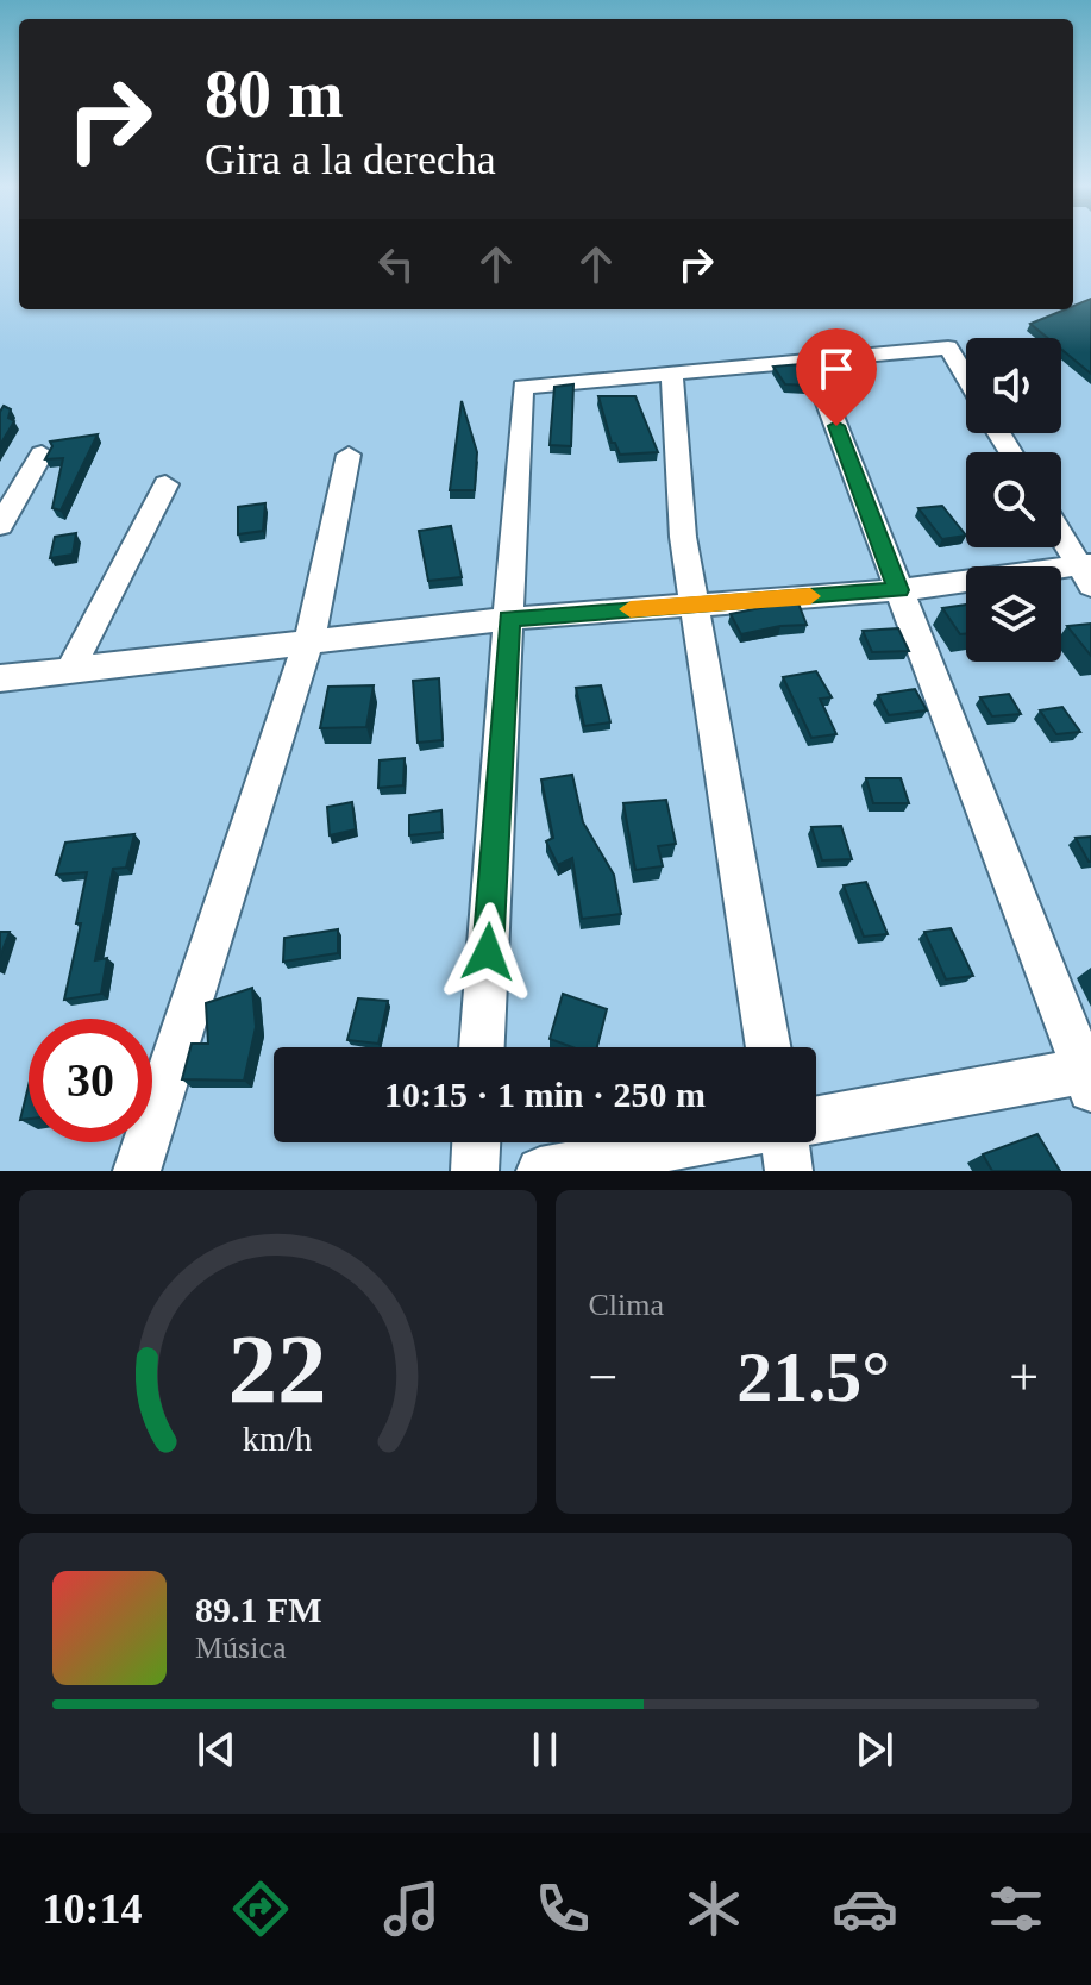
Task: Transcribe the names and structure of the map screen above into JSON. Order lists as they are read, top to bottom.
{
  "page": {
    "turn": ["80 m", "Gira a la derecha"],
    "limit": "30",
    "trip": "10:15 · 1 min · 250 m",
    "tile": "Clima",
    "heat": ["−", "21.5°", "+"],
    "song": ["89.1 FM", "Música"],
    "tabs": "10:14",
    "gauge": ["22", "km/h"]
  }
}
